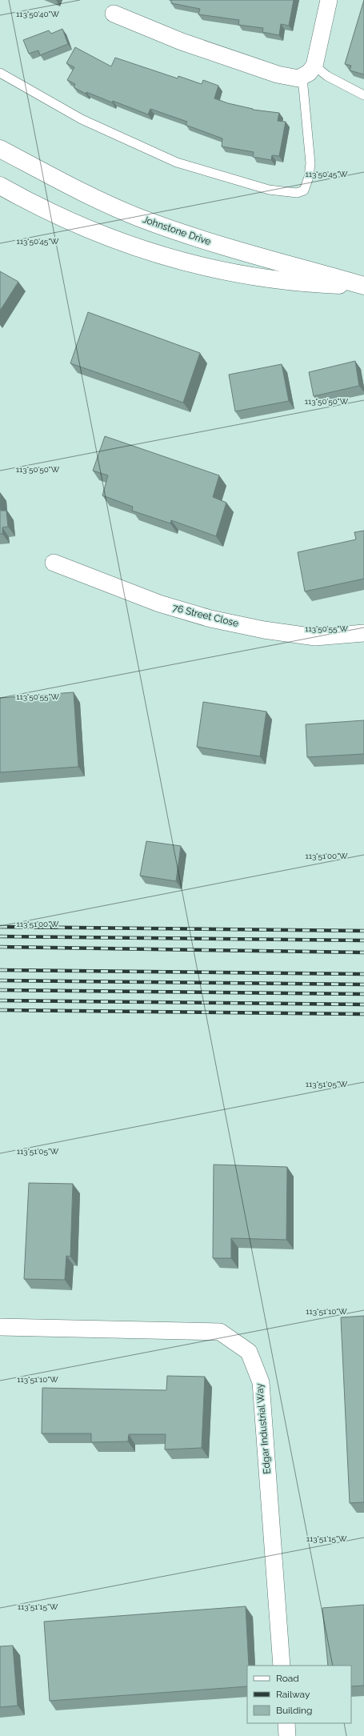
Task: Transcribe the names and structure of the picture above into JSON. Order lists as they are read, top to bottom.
{
  "streets": {
    "main road": ["Johnstone Drive"],
    "street": ["76 Street Close", "Edgar Industrial Way"]
  },
  "legend": ["Road", "Railway", "Building"],
  "coordinates": [
    "113°50'40\"W",
    "113°50'45\"W",
    "113°50'50\"W",
    "113°50'55\"W",
    "113°51'00\"W",
    "113°51'05\"W",
    "113°51'10\"W",
    "113°51'15\"W"
  ]
}
